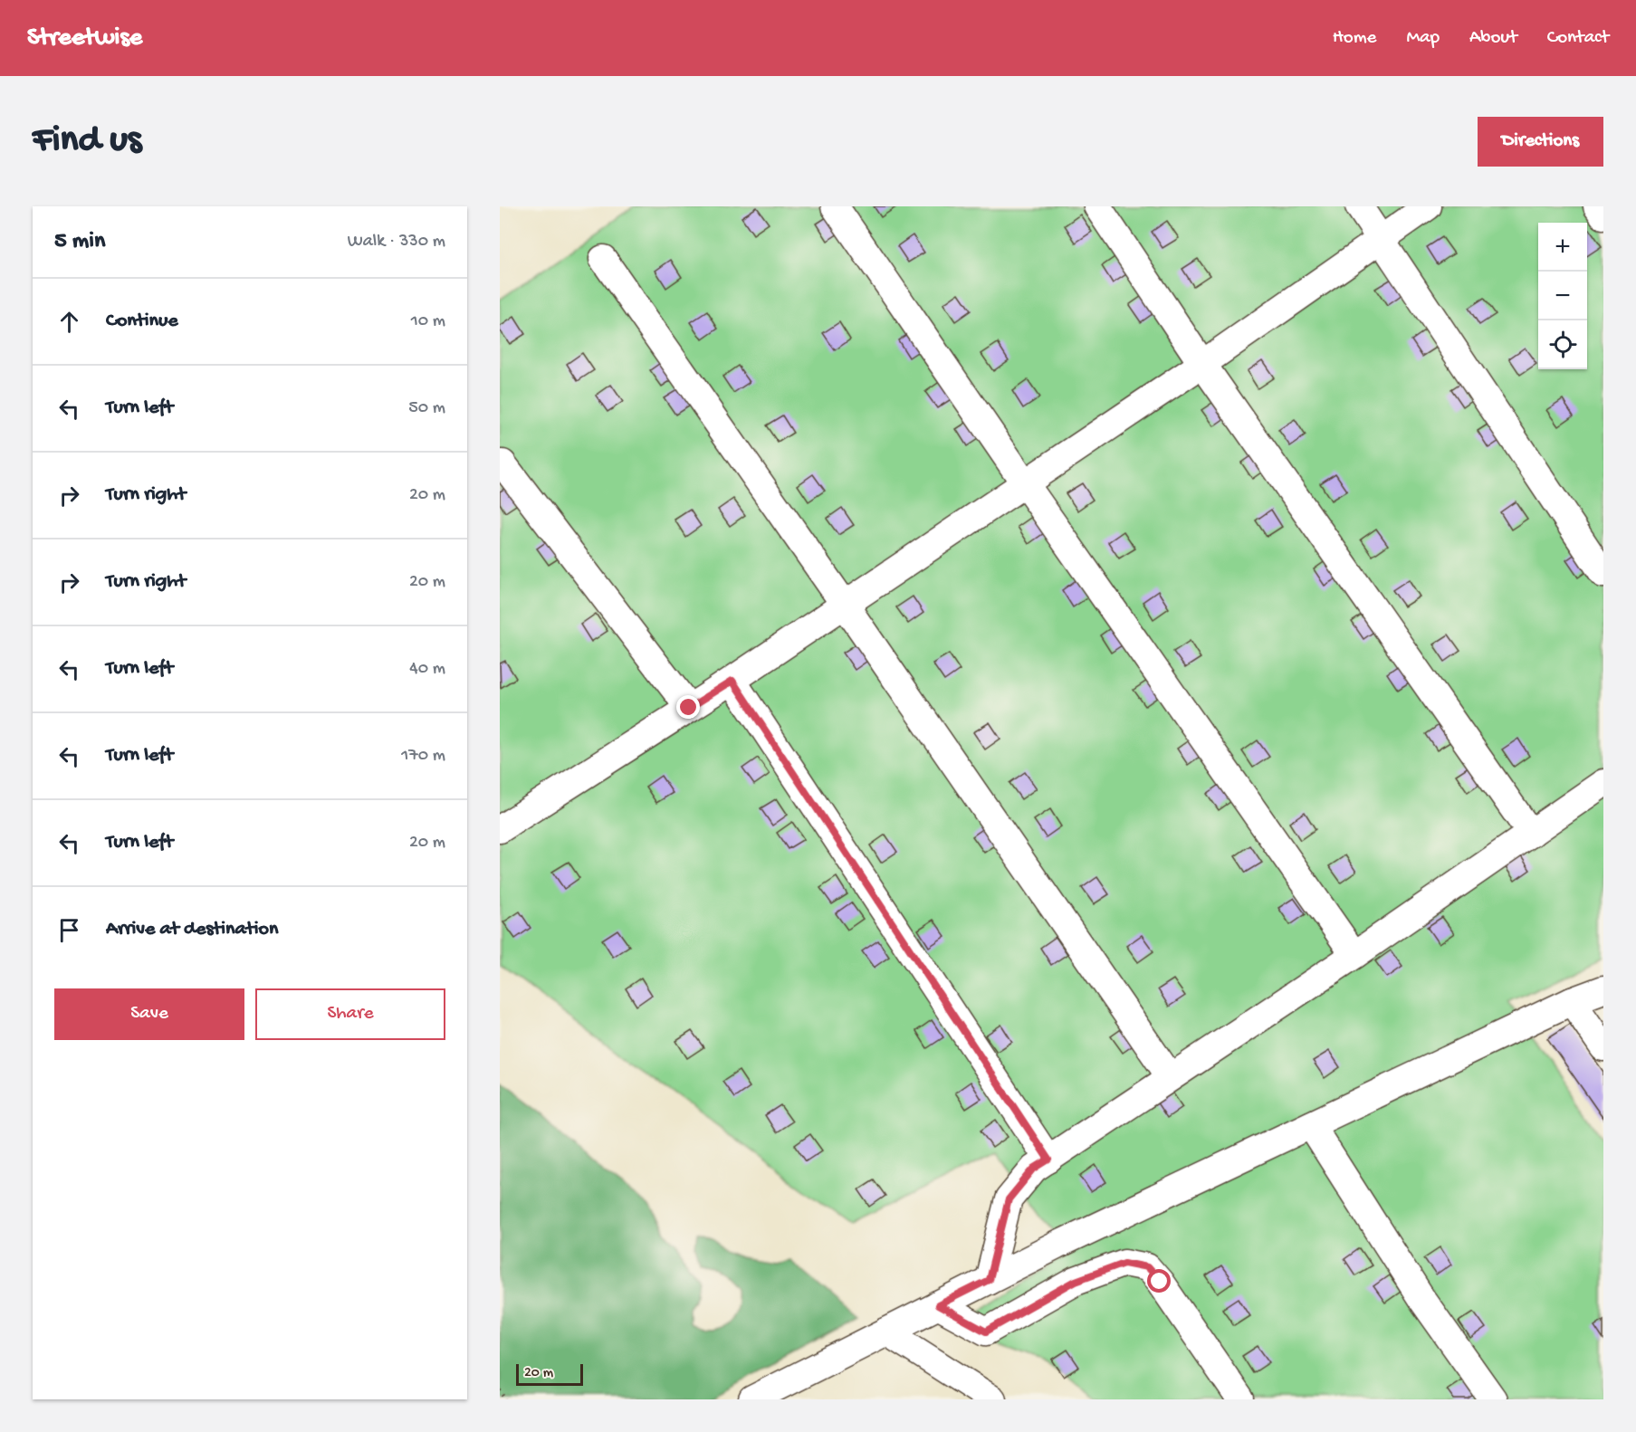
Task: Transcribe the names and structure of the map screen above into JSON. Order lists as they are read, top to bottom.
{
  "scale_bar": "20 m",
  "page": {
    "header": "Streetwise",
    "nav": [
      "Home",
      "Map",
      "About",
      "Contact"
    ],
    "buttons": [
      "Directions",
      ["Save", "Share"]
    ],
    "title": "Find us",
    "heading": ["5 min", "Walk · 330 m"],
    "map_buttons": ["+", "−"],
    "list": [
      ["Continue", "10 m"],
      ["Turn left", "50 m"],
      ["Turn right", "20 m"],
      ["Turn right", "20 m"],
      ["Turn left", "40 m"],
      ["Turn left", "170 m"],
      ["Turn left", "20 m"],
      "Arrive at destination"
    ],
    "scale": "20 m"
  }
}
